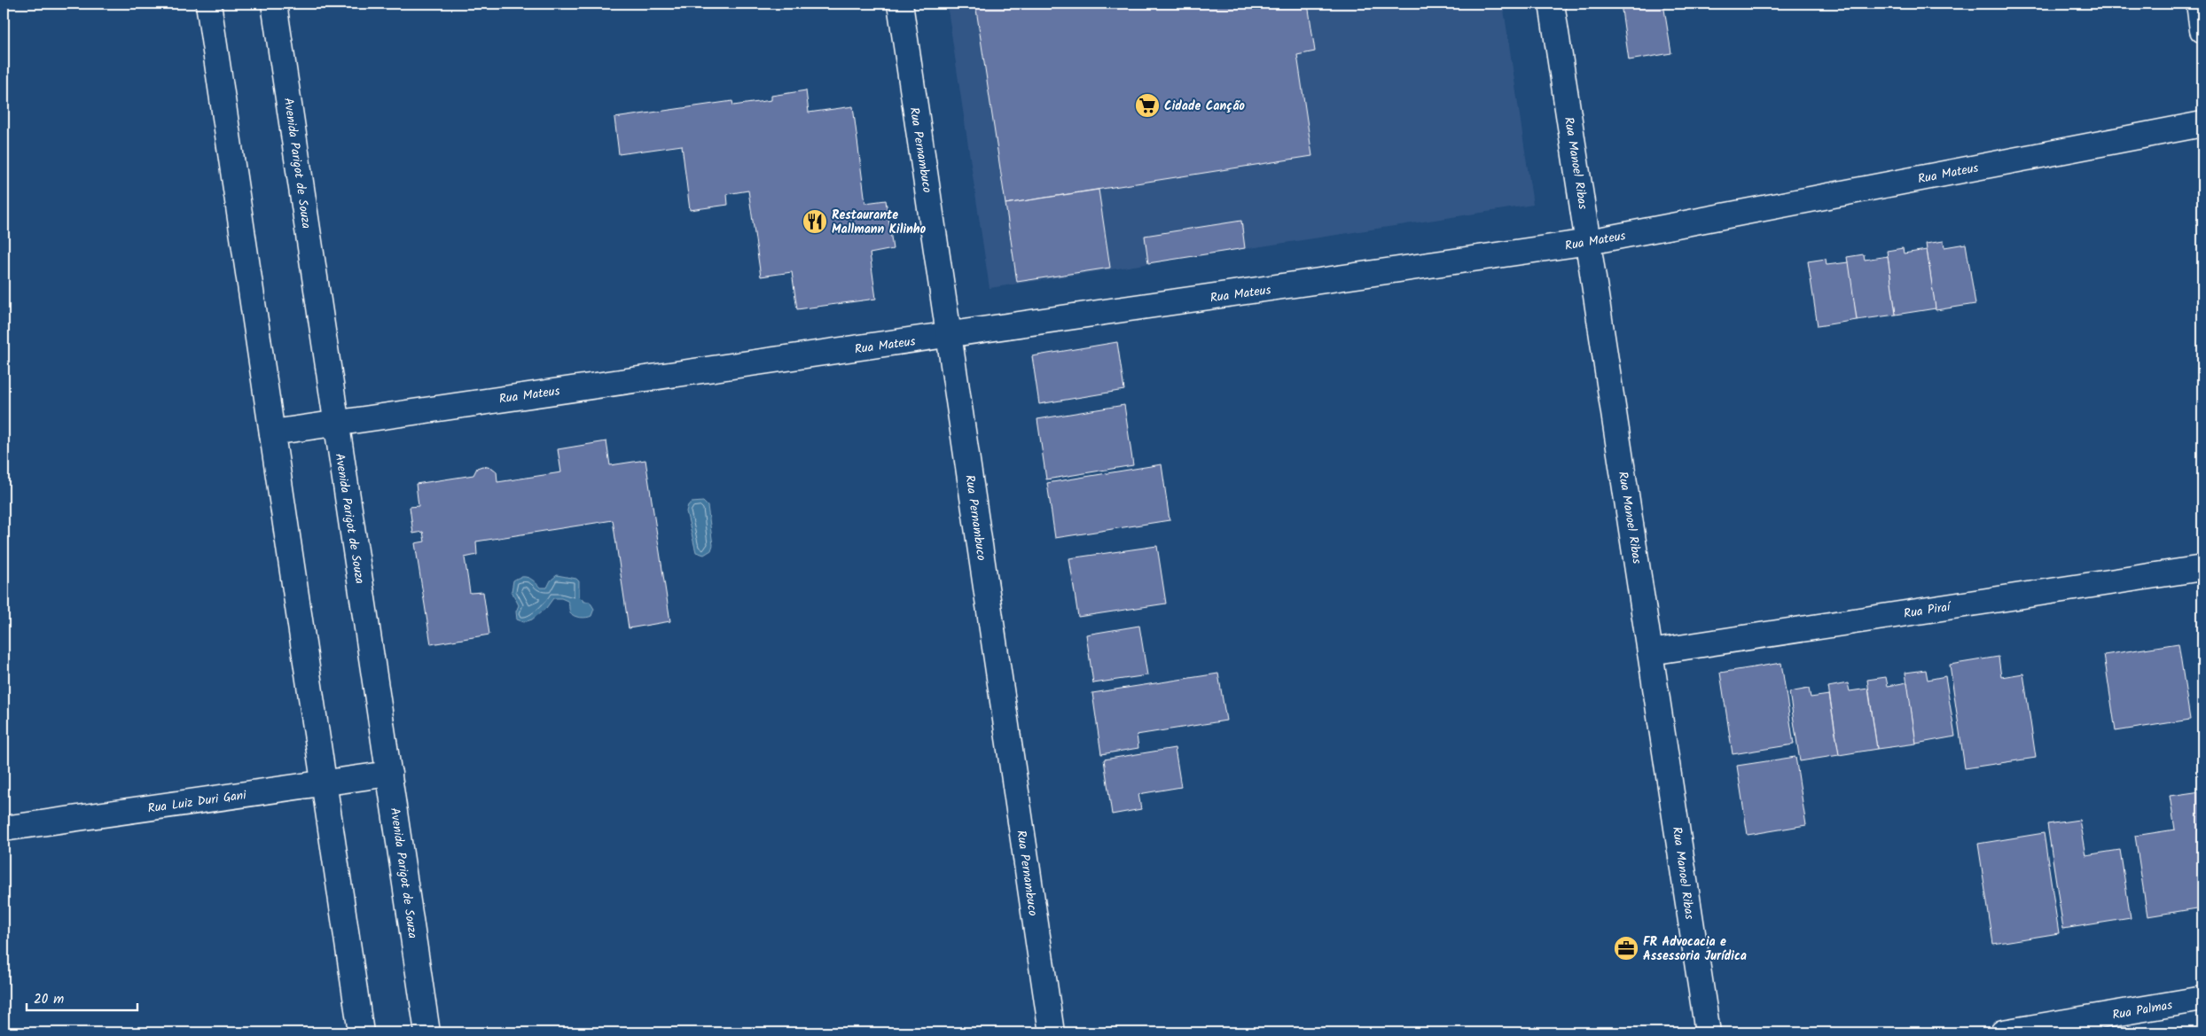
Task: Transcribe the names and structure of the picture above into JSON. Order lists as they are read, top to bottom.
{
  "streets": {
    "street": [
      "Rua Pernambuco",
      "Avenida Parigot de Souza",
      "Rua Manoel Ribas",
      "Rua Mateus",
      "Rua Piraí",
      "Rua Luiz Duri Gani",
      "Rua Palmas"
    ]
  },
  "crossings": [
    ["Rua Pernambuco", "Rua Mateus"],
    ["Avenida Parigot de Souza", "Rua Mateus"],
    ["Avenida Parigot de Souza", "Rua Luiz Duri Gani"],
    ["Rua Manoel Ribas", "Rua Mateus"],
    ["Rua Manoel Ribas", "Rua Piraí"]
  ],
  "places": {
    "supermarket": ["Cidade Canção"],
    "restaurant": ["Restaurante Mallmann Kilinho"],
    "office": ["FR Advocacia e Assessoria Jurídica"]
  },
  "scale_bar": "20 m"
}
